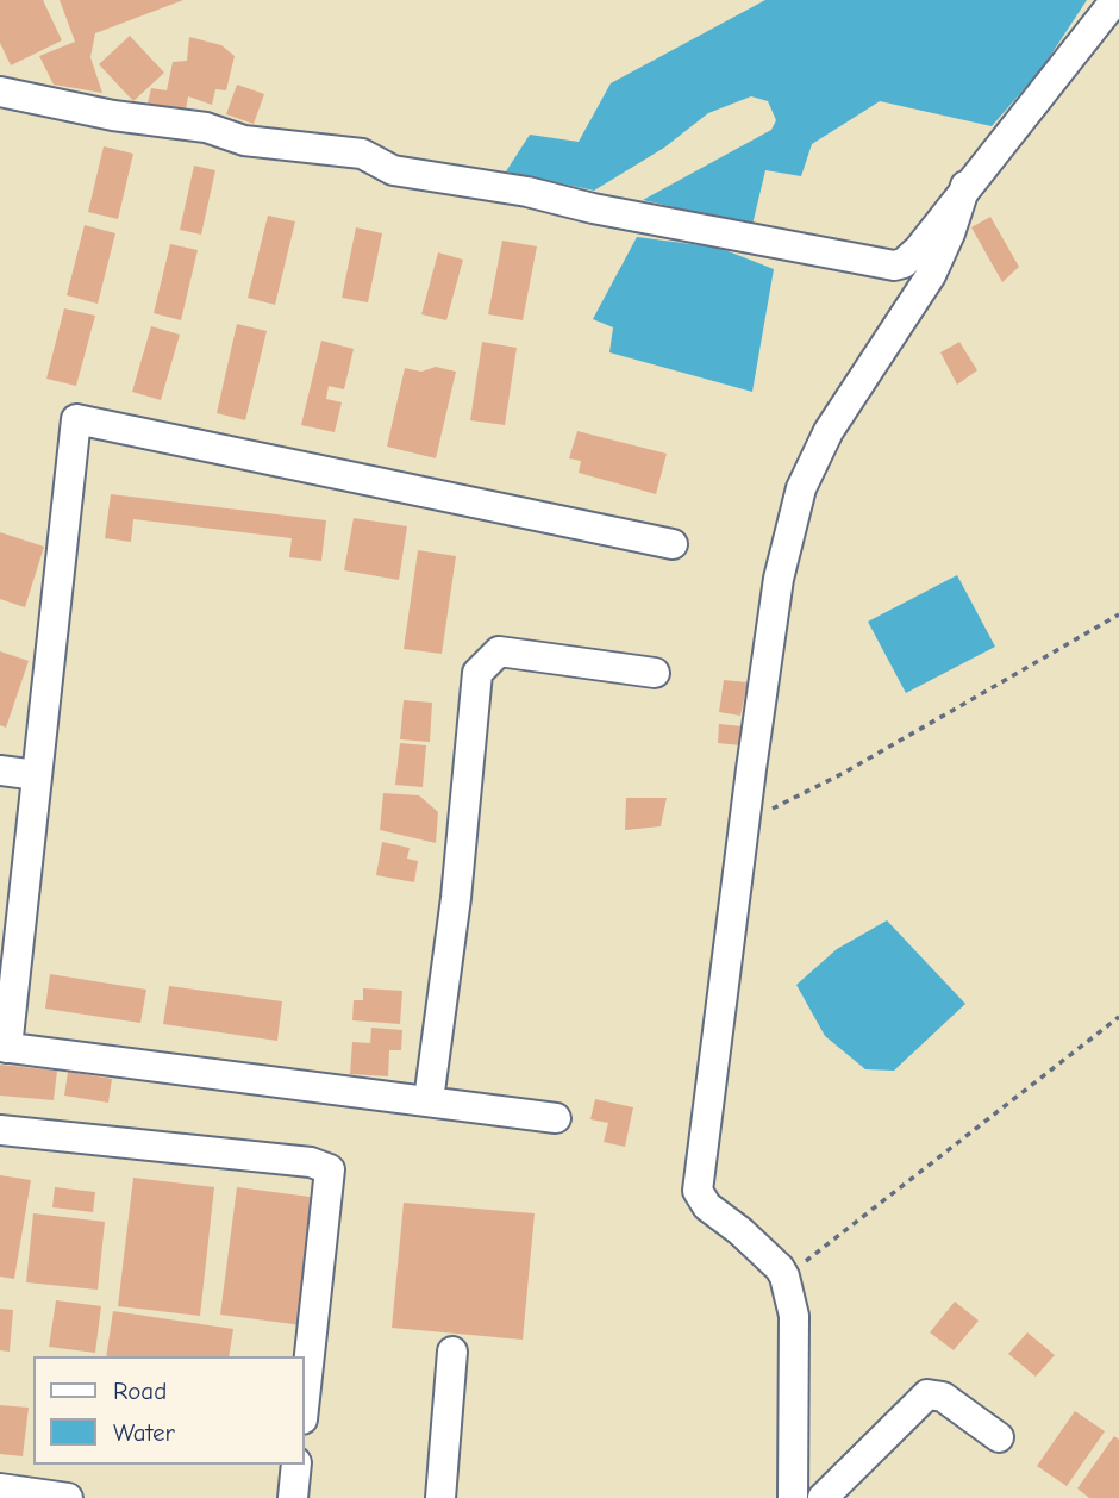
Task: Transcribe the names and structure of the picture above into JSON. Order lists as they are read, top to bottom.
{
  "legend": ["Road", "Water"]
}
